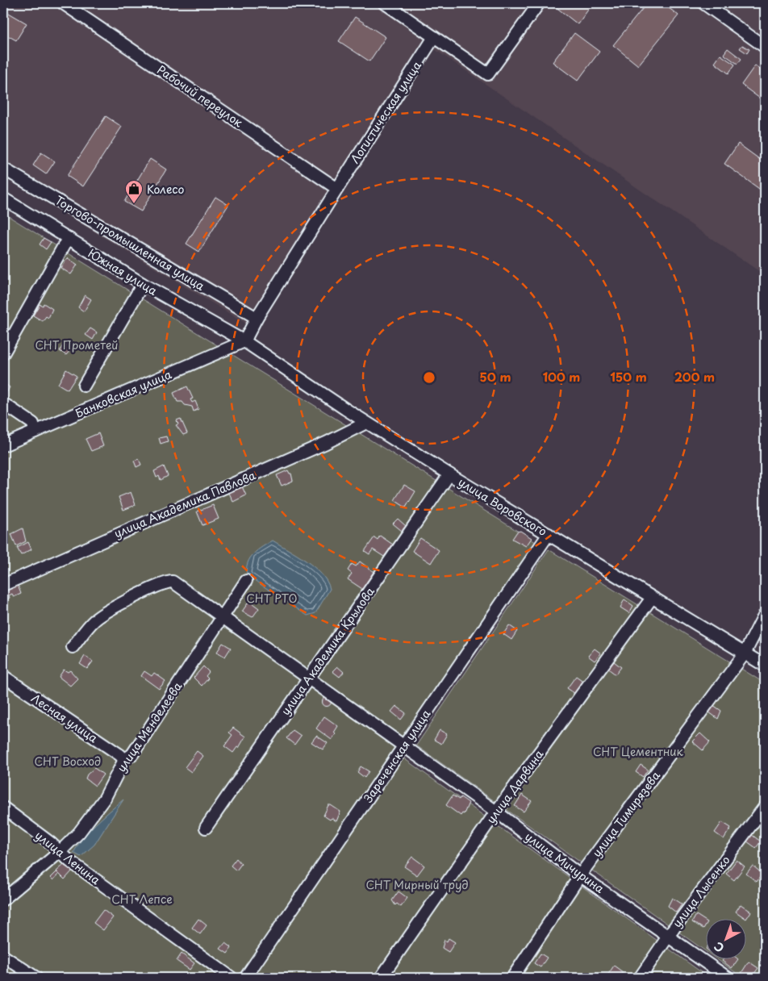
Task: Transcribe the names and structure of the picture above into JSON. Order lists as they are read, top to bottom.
{
  "streets": {
    "street": [
      "Рабочий переулок",
      "Логистическая улица",
      "Торгово-промышленная улица",
      "Южная улица",
      "Банковская улица",
      "улица Академика Павлова",
      "улица Воровского",
      "улица Академика Крылова",
      "Лесная улица",
      "улица Менделеева",
      "Зареченская улица",
      "улица Дарвина",
      "улица Тимирязева",
      "улица Ленина",
      "улица Мичурина",
      "улица Лысенко"
    ]
  },
  "crossings": [
    ["Рабочий переулок", "Логистическая улица"],
    ["Логистическая улица", "Торгово-промышленная улица"],
    ["Логистическая улица", "Южная улица"],
    ["Логистическая улица", "Банковская улица"],
    ["Логистическая улица", "улица Воровского"],
    ["Южная улица", "Банковская улица"],
    ["Южная улица", "улица Воровского"],
    ["Банковская улица", "улица Воровского"],
    ["улица Академика Павлова", "улица Воровского"],
    ["улица Воровского", "улица Академика Крылова"],
    ["улица Воровского", "Зареченская улица"],
    ["улица Воровского", "улица Дарвина"],
    ["улица Воровского", "улица Тимирязева"],
    ["улица Академика Крылова", "улица Мичурина"],
    ["Лесная улица", "улица Менделеева"],
    ["улица Менделеева", "улица Ленина"],
    ["улица Менделеева", "улица Мичурина"],
    ["Зареченская улица", "улица Мичурина"],
    ["улица Дарвина", "улица Мичурина"],
    ["улица Тимирязева", "улица Мичурина"],
    ["улица Мичурина", "улица Лысенко"]
  ],
  "parks": [
    "СНТ Прометей",
    "СНТ РТО",
    "СНТ Цементник",
    "СНТ Восход",
    "СНТ Мирный труд",
    "СНТ Лепсе"
  ],
  "places": {
    "shop": ["Колесо"]
  },
  "north": "bottom left",
  "rings": [
    "50 m",
    "100 m",
    "150 m",
    "200 m"
  ]
}
